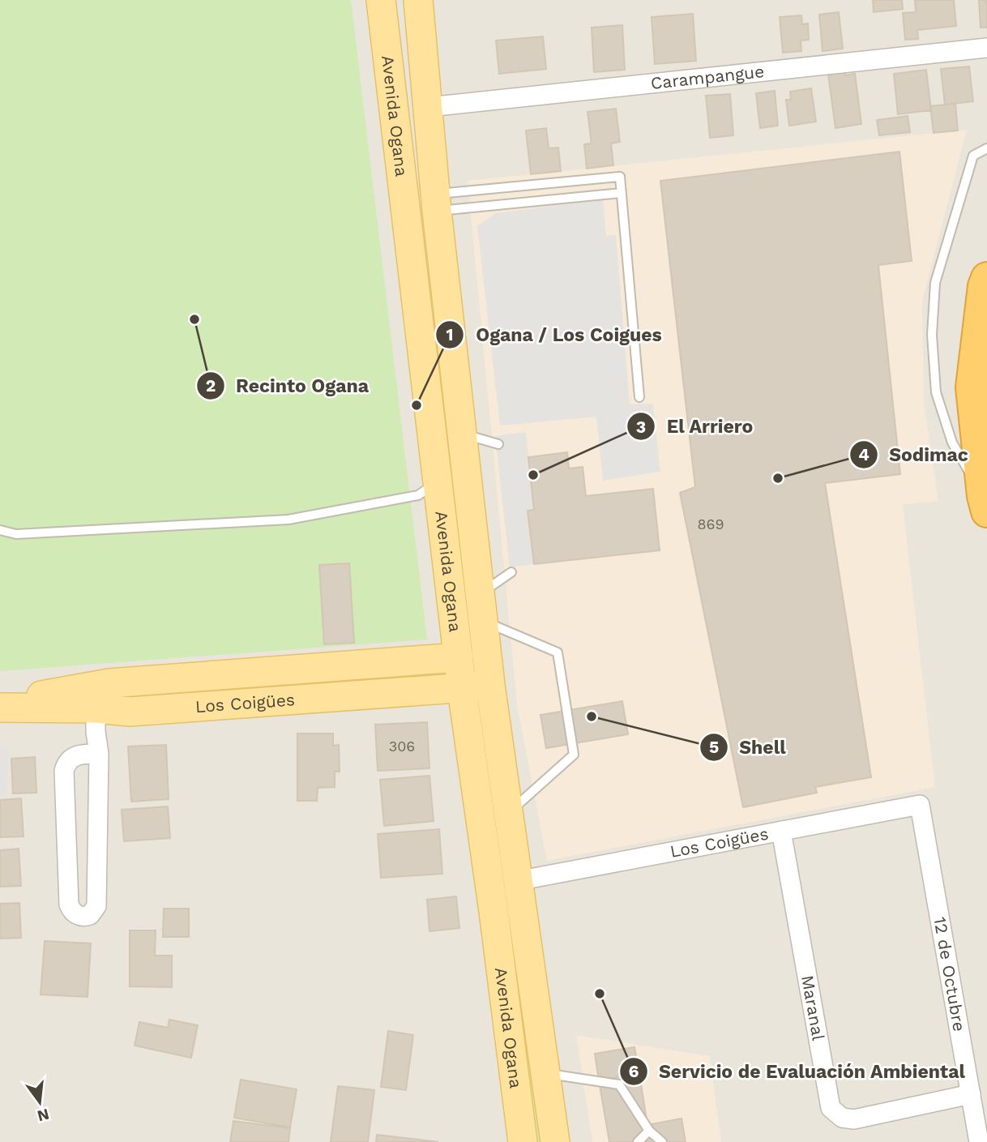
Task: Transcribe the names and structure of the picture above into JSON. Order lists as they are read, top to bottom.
{
  "streets": {
    "main road": ["Avenida Ogana", "Los Coigües"],
    "street": ["Carampangue", "12 de Octubre", "Maranal"]
  },
  "crossings": [
    ["Carampangue", "Avenida Ogana"],
    ["Avenida Ogana", "Los Coigües"],
    ["Los Coigües", "12 de Octubre"],
    ["Los Coigües", "Maranal"],
    ["12 de Octubre", "Maranal"]
  ],
  "places": [
    "Recinto Ogana",
    "Ogana / Los Coigues",
    "El Arriero",
    "Sodimac",
    "Shell",
    "Servicio de Evaluación Ambiental"
  ],
  "house_numbers": ["869", "306"],
  "north": "bottom"
}
